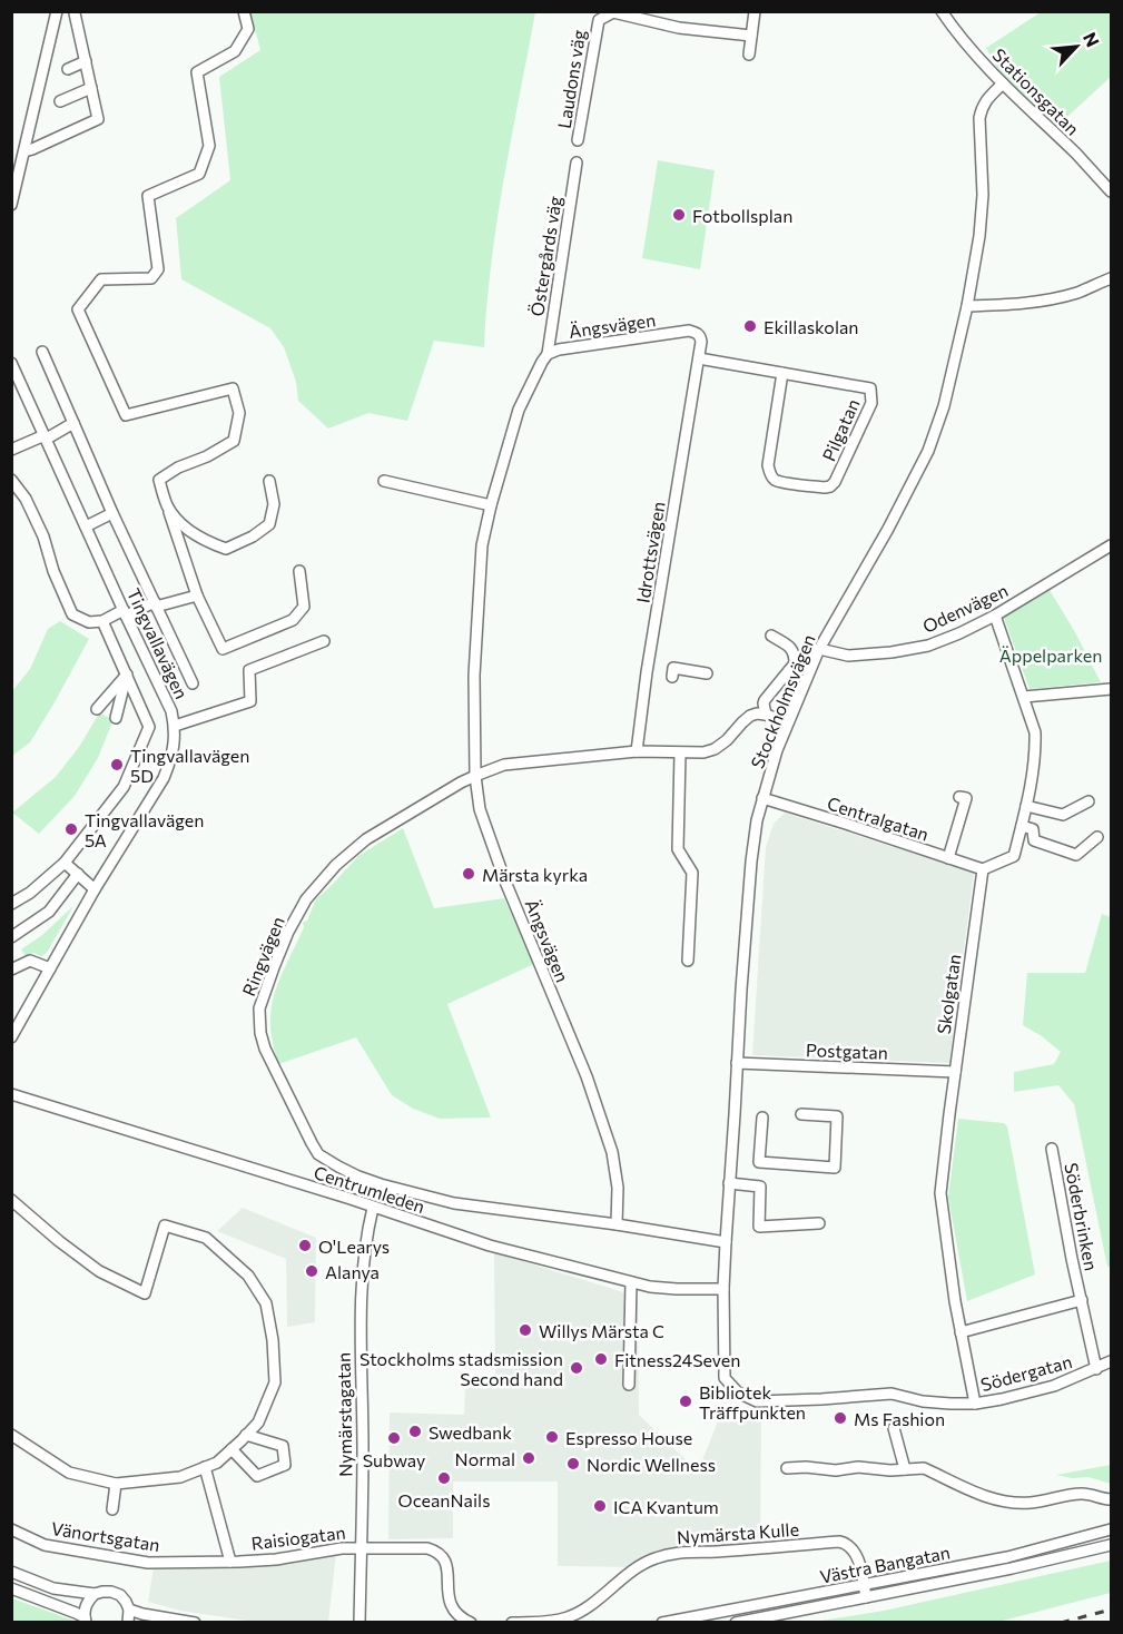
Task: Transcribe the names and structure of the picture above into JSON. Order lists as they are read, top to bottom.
{
  "streets": {
    "street": [
      "Laudons väg",
      "Stationsgatan",
      "Östergårds väg",
      "Ängsvägen",
      "Pilgatan",
      "Idrottsvägen",
      "Odenvägen",
      "Tingvallavägen",
      "Stockholmsvägen",
      "Centralgatan",
      "Ringvägen",
      "Skolgatan",
      "Postgatan",
      "Centrumleden",
      "Söderbrinken",
      "Södergatan",
      "Nymärstagatan",
      "Nymärsta Kulle",
      "Vänortsgatan",
      "Raisiogatan",
      "Västra Bangatan"
    ]
  },
  "crossings": [
    ["Stationsgatan", "Stockholmsvägen"],
    ["Östergårds väg", "Ängsvägen"],
    ["Ängsvägen", "Pilgatan"],
    ["Ängsvägen", "Idrottsvägen"],
    ["Ängsvägen", "Ringvägen"],
    ["Pilgatan", "Idrottsvägen"],
    ["Idrottsvägen", "Ringvägen"],
    ["Odenvägen", "Stockholmsvägen"],
    ["Stockholmsvägen", "Centralgatan"],
    ["Stockholmsvägen", "Ringvägen"],
    ["Stockholmsvägen", "Postgatan"],
    ["Stockholmsvägen", "Centrumleden"],
    ["Stockholmsvägen", "Södergatan"],
    ["Centralgatan", "Skolgatan"],
    ["Skolgatan", "Postgatan"],
    ["Skolgatan", "Södergatan"],
    ["Centrumleden", "Södergatan"],
    ["Centrumleden", "Nymärstagatan"],
    ["Söderbrinken", "Södergatan"],
    ["Nymärstagatan", "Raisiogatan"],
    ["Nymärsta Kulle", "Västra Bangatan"],
    ["Vänortsgatan", "Raisiogatan"]
  ],
  "parks": ["Äppelparken"],
  "places": [
    "Fotbollsplan",
    "Ekillaskolan",
    "Tingvallavägen 5D",
    "Tingvallavägen 5A",
    "Märsta kyrka",
    "O'Learys",
    "Alanya",
    "Willys Märsta C",
    "Fitness24Seven",
    "Stockholms stadsmission Second hand",
    "Bibliotek Träffpunkten",
    "Ms Fashion",
    "Swedbank",
    "Espresso House",
    "Subway",
    "Normal",
    "Nordic Wellness",
    "OceanNails",
    "ICA Kvantum"
  ],
  "north": "top right"
}
